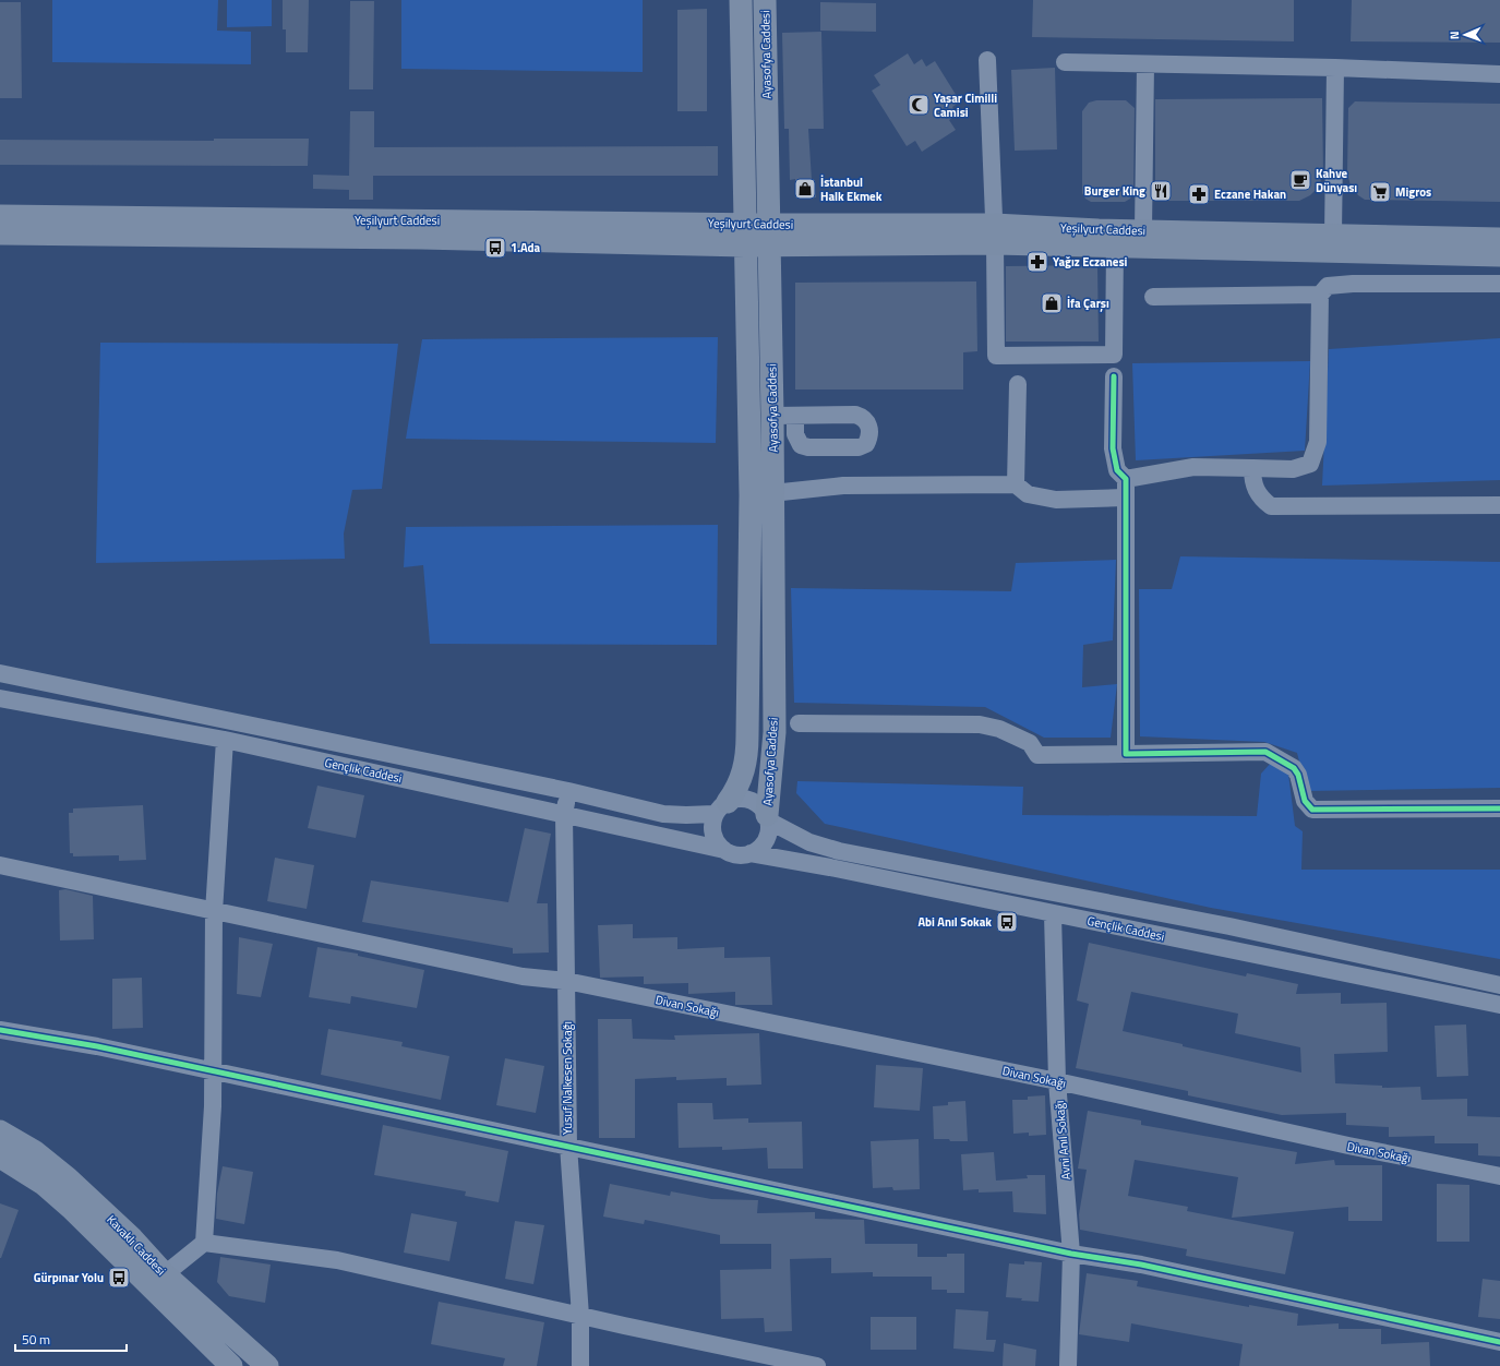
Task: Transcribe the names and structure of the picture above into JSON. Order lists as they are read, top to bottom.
{
  "streets": {
    "main road": ["Ayasofya Caddesi", "Yeşilyurt Caddesi", "Kavaklı Caddesi"],
    "street": [
      "Gençlik Caddesi",
      "Divan Sokağı",
      "Yusuf Nalkesen Sokağı",
      "Avni Anıl Sokağı"
    ]
  },
  "crossings": [
    ["Ayasofya Caddesi", "Yeşilyurt Caddesi"],
    ["Ayasofya Caddesi", "Gençlik Caddesi"],
    ["Gençlik Caddesi", "Yusuf Nalkesen Sokağı"],
    ["Gençlik Caddesi", "Avni Anıl Sokağı"],
    ["Divan Sokağı", "Yusuf Nalkesen Sokağı"],
    ["Divan Sokağı", "Avni Anıl Sokağı"]
  ],
  "places": {
    "mosque": ["Yaşar Cimilli Camisi"],
    "cafe": ["Kahve Dünyası"],
    "shop": ["İstanbul Halk Ekmek", "İfa Çarşı"],
    "restaurant": ["Burger King"],
    "supermarket": ["Migros"],
    "pharmacy": ["Eczane Hakan", "Yağız Eczanesi"],
    "bus stop": ["1.Ada", "Abi Anıl Sokak", "Gürpınar Yolu"]
  },
  "scale_bar": "50 m",
  "north": "left"
}
